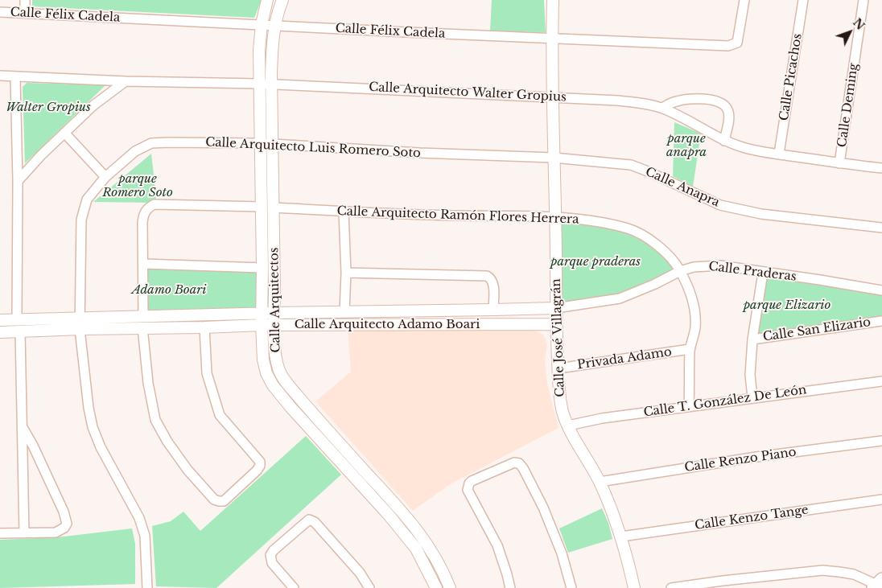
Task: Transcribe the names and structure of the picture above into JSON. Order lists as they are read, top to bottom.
{
  "streets": {
    "street": [
      "Calle Félix Cadela",
      "Calle Picachos",
      "Calle Arquitecto Walter Gropius",
      "Calle Deming",
      "Calle Arquitecto Luis Romero Soto",
      "Calle Anapra",
      "Calle Arquitecto Ramón Flores Herrera",
      "Calle Praderas",
      "Calle Arquitectos",
      "Calle Arquitecto Adamo Boari",
      "Calle San Elizario",
      "Calle José Villagrán",
      "Privada Adamo",
      "Calle T. González De León",
      "Calle Renzo Piano",
      "Calle Kenzo Tange"
    ]
  },
  "crossings": [
    ["Calle Félix Cadela", "Calle Arquitectos"],
    ["Calle Félix Cadela", "Calle José Villagrán"],
    ["Calle Picachos", "Calle Arquitecto Walter Gropius"],
    ["Calle Arquitecto Walter Gropius", "Calle Deming"],
    ["Calle Arquitecto Walter Gropius", "Calle Arquitectos"],
    ["Calle Arquitecto Walter Gropius", "Calle José Villagrán"],
    ["Calle Arquitecto Luis Romero Soto", "Calle Anapra"],
    ["Calle Arquitecto Luis Romero Soto", "Calle Arquitectos"],
    ["Calle Arquitecto Luis Romero Soto", "Calle Arquitecto Adamo Boari"],
    ["Calle Arquitecto Luis Romero Soto", "Calle José Villagrán"],
    ["Calle Anapra", "Calle José Villagrán"],
    ["Calle Arquitecto Ramón Flores Herrera", "Calle Praderas"],
    ["Calle Arquitecto Ramón Flores Herrera", "Calle Arquitectos"],
    ["Calle Arquitecto Ramón Flores Herrera", "Calle José Villagrán"],
    ["Calle Arquitecto Ramón Flores Herrera", "Privada Adamo"],
    ["Calle Arquitecto Ramón Flores Herrera", "Calle T. González De León"],
    ["Calle Praderas", "Calle Arquitecto Adamo Boari"],
    ["Calle Praderas", "Calle José Villagrán"],
    ["Calle Arquitectos", "Calle Arquitecto Adamo Boari"],
    ["Calle Arquitecto Adamo Boari", "Calle José Villagrán"],
    ["Calle José Villagrán", "Privada Adamo"],
    ["Calle José Villagrán", "Calle T. González De León"],
    ["Calle José Villagrán", "Calle Renzo Piano"],
    ["Calle José Villagrán", "Calle Kenzo Tange"]
  ],
  "parks": [
    "Walter Gropius",
    "parque anapra",
    "parque Romero Soto",
    "parque praderas",
    "Adamo Boari",
    "parque Elizario"
  ],
  "north": "top right"
}
